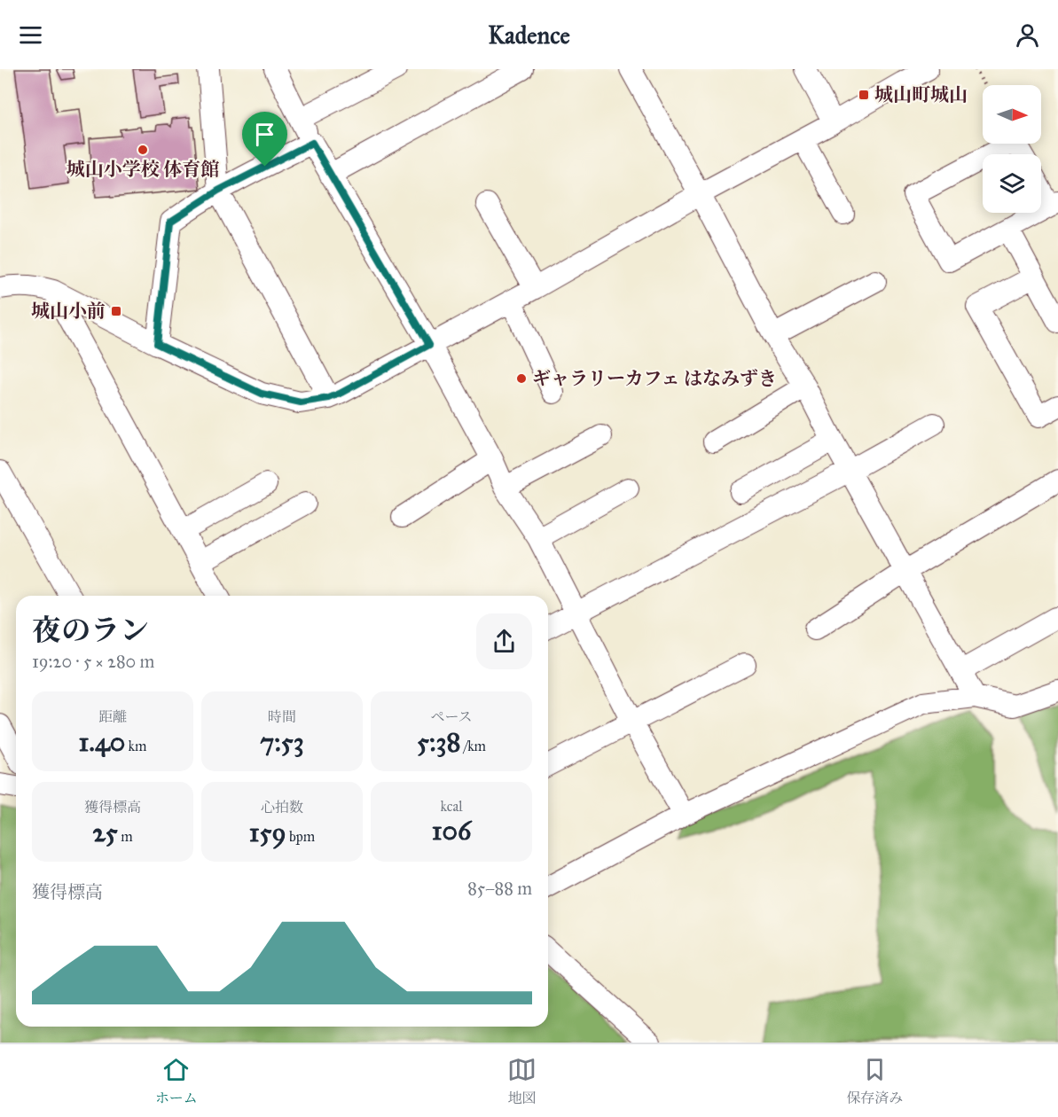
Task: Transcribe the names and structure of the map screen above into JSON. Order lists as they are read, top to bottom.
{
  "places": {
    "transit": ["城山町城山", "城山小前"],
    "other": ["城山小学校 体育館", "ギャラリーカフェ はなみずき"]
  },
  "north": "right",
  "page": {
    "header": "Kadence",
    "heading": ["夜のラン", "19:20 · 5 × 280 m"],
    "stats": [
      ["距離", "1.40 km"],
      ["時間", "7:53"],
      ["ペース", "5:38 /km"],
      ["獲得標高", "25 m"],
      ["心拍数", "159 bpm"],
      ["kcal", "106"]
    ],
    "chart": ["獲得標高", "85–88 m"],
    "tabs": ["ホーム", "地図", "保存済み"]
  }
}
